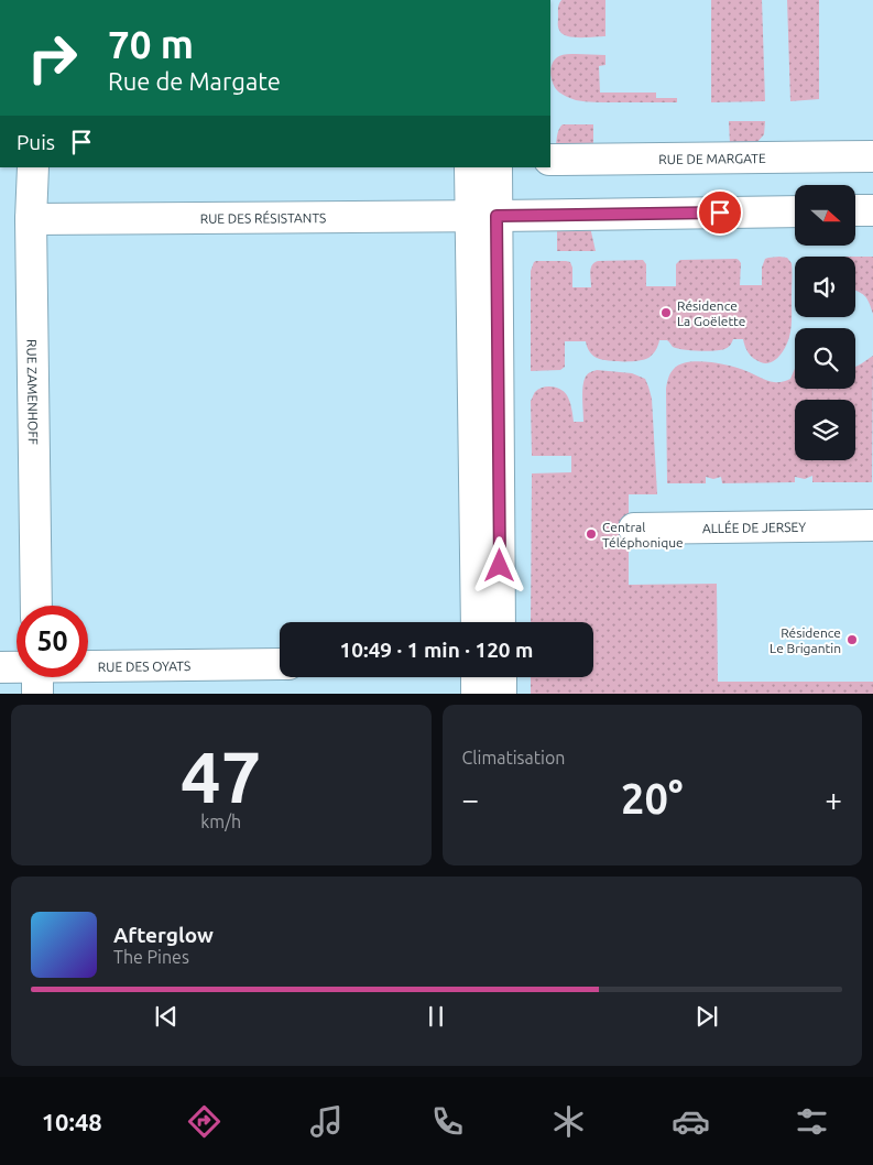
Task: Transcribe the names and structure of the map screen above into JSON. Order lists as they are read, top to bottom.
{
  "streets": {
    "street": [
      "RUE DE MARGATE",
      "RUE DES RÉSISTANTS",
      "RUE ZAMENHOFF",
      "ALLÉE DE JERSEY",
      "RUE DES OYATS"
    ]
  },
  "crossings": [
    ["RUE DES RÉSISTANTS", "RUE ZAMENHOFF"]
  ],
  "places": ["Résidence La Goëlette", "Central Téléphonique", "Résidence Le Brigantin"],
  "north": "right",
  "page": {
    "turn": ["70 m", "Rue de Margate"],
    "then": "Puis",
    "limit": "50",
    "trip": "10:49 · 1 min · 120 m",
    "tile": [
      ["47", "km/h"],
      "Climatisation"
    ],
    "heat": ["−", "20°", "+"],
    "song": ["Afterglow", "The Pines"],
    "tabs": "10:48"
  }
}
